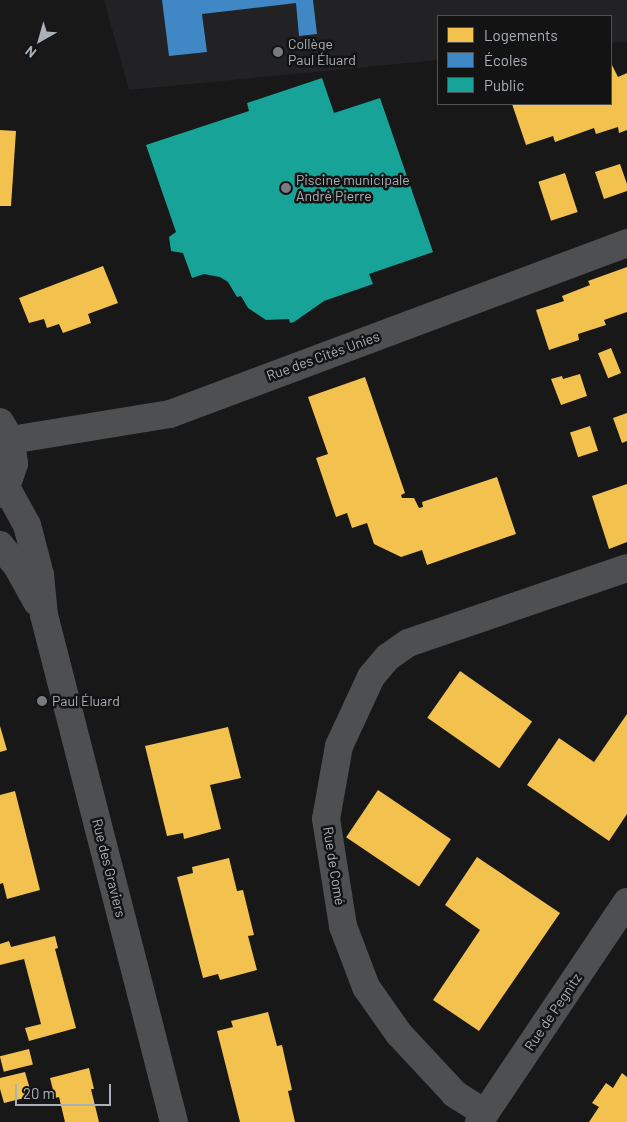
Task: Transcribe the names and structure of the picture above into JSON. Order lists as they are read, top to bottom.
{
  "streets": {
    "street": [
      "Rue des Cités Unies",
      "Rue de Comé",
      "Rue des Graviers",
      "Rue de Pegnitz"
    ]
  },
  "crossings": [
    ["Rue de Comé", "Rue de Pegnitz"]
  ],
  "places": ["Collège Paul Éluard", "Piscine municipale André Pierre", "Paul Éluard"],
  "legend": ["Logements", "Écoles", "Public"],
  "scale_bar": "20 m",
  "north": "bottom left"
}
